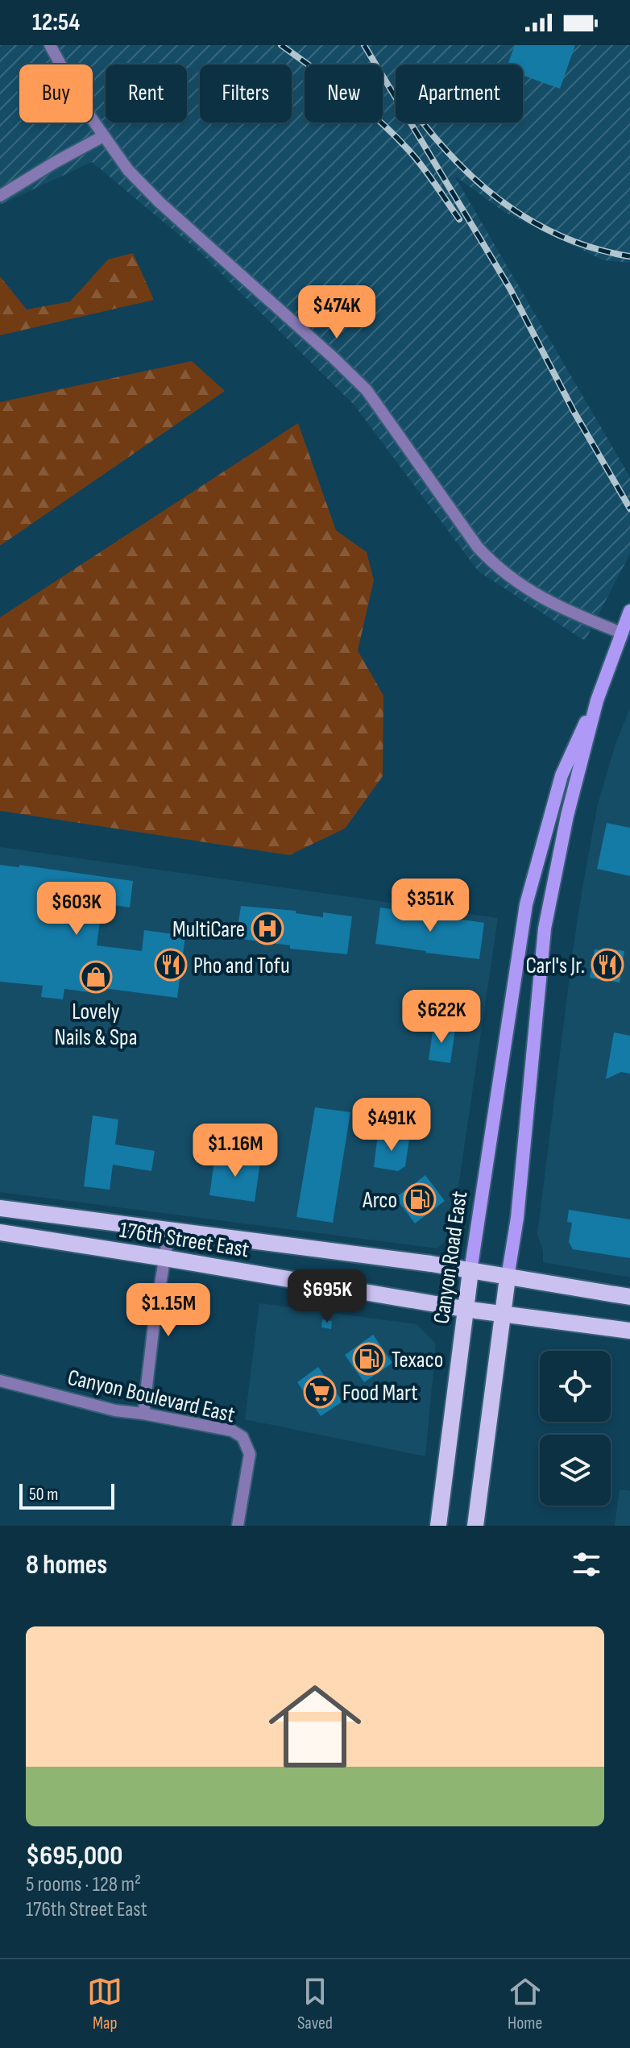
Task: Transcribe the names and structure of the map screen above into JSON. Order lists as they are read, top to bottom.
{
  "streets": {
    "main road": ["176th Street East", "Canyon Road East"],
    "street": ["Canyon Boulevard East"]
  },
  "crossings": [
    ["176th Street East", "Canyon Road East"]
  ],
  "places": {
    "hospital": ["MultiCare"],
    "restaurant": ["Pho and Tofu", "Carl's Jr."],
    "shop": ["Lovely Nails & Spa"],
    "fuel station": ["Arco", "Texaco"],
    "supermarket": ["Food Mart"]
  },
  "scale_bar": "50 m",
  "page": {
    "status": "12:54",
    "chip": [
      "Buy",
      "Rent",
      "Filters",
      "New",
      "Apartment"
    ],
    "price": [
      "$474K",
      "$351K",
      "$603K",
      "$622K",
      "$491K",
      "$1.16M",
      "$695K",
      "$1.15M"
    ],
    "scale": "50 m",
    "heading": "8 homes",
    "list": [
      {
        "name": "$695,000",
        "note": "5 rooms · 128 m² · 176th Street East"
      }
    ],
    "tabs": ["Map", "Saved", "Home"]
  }
}
